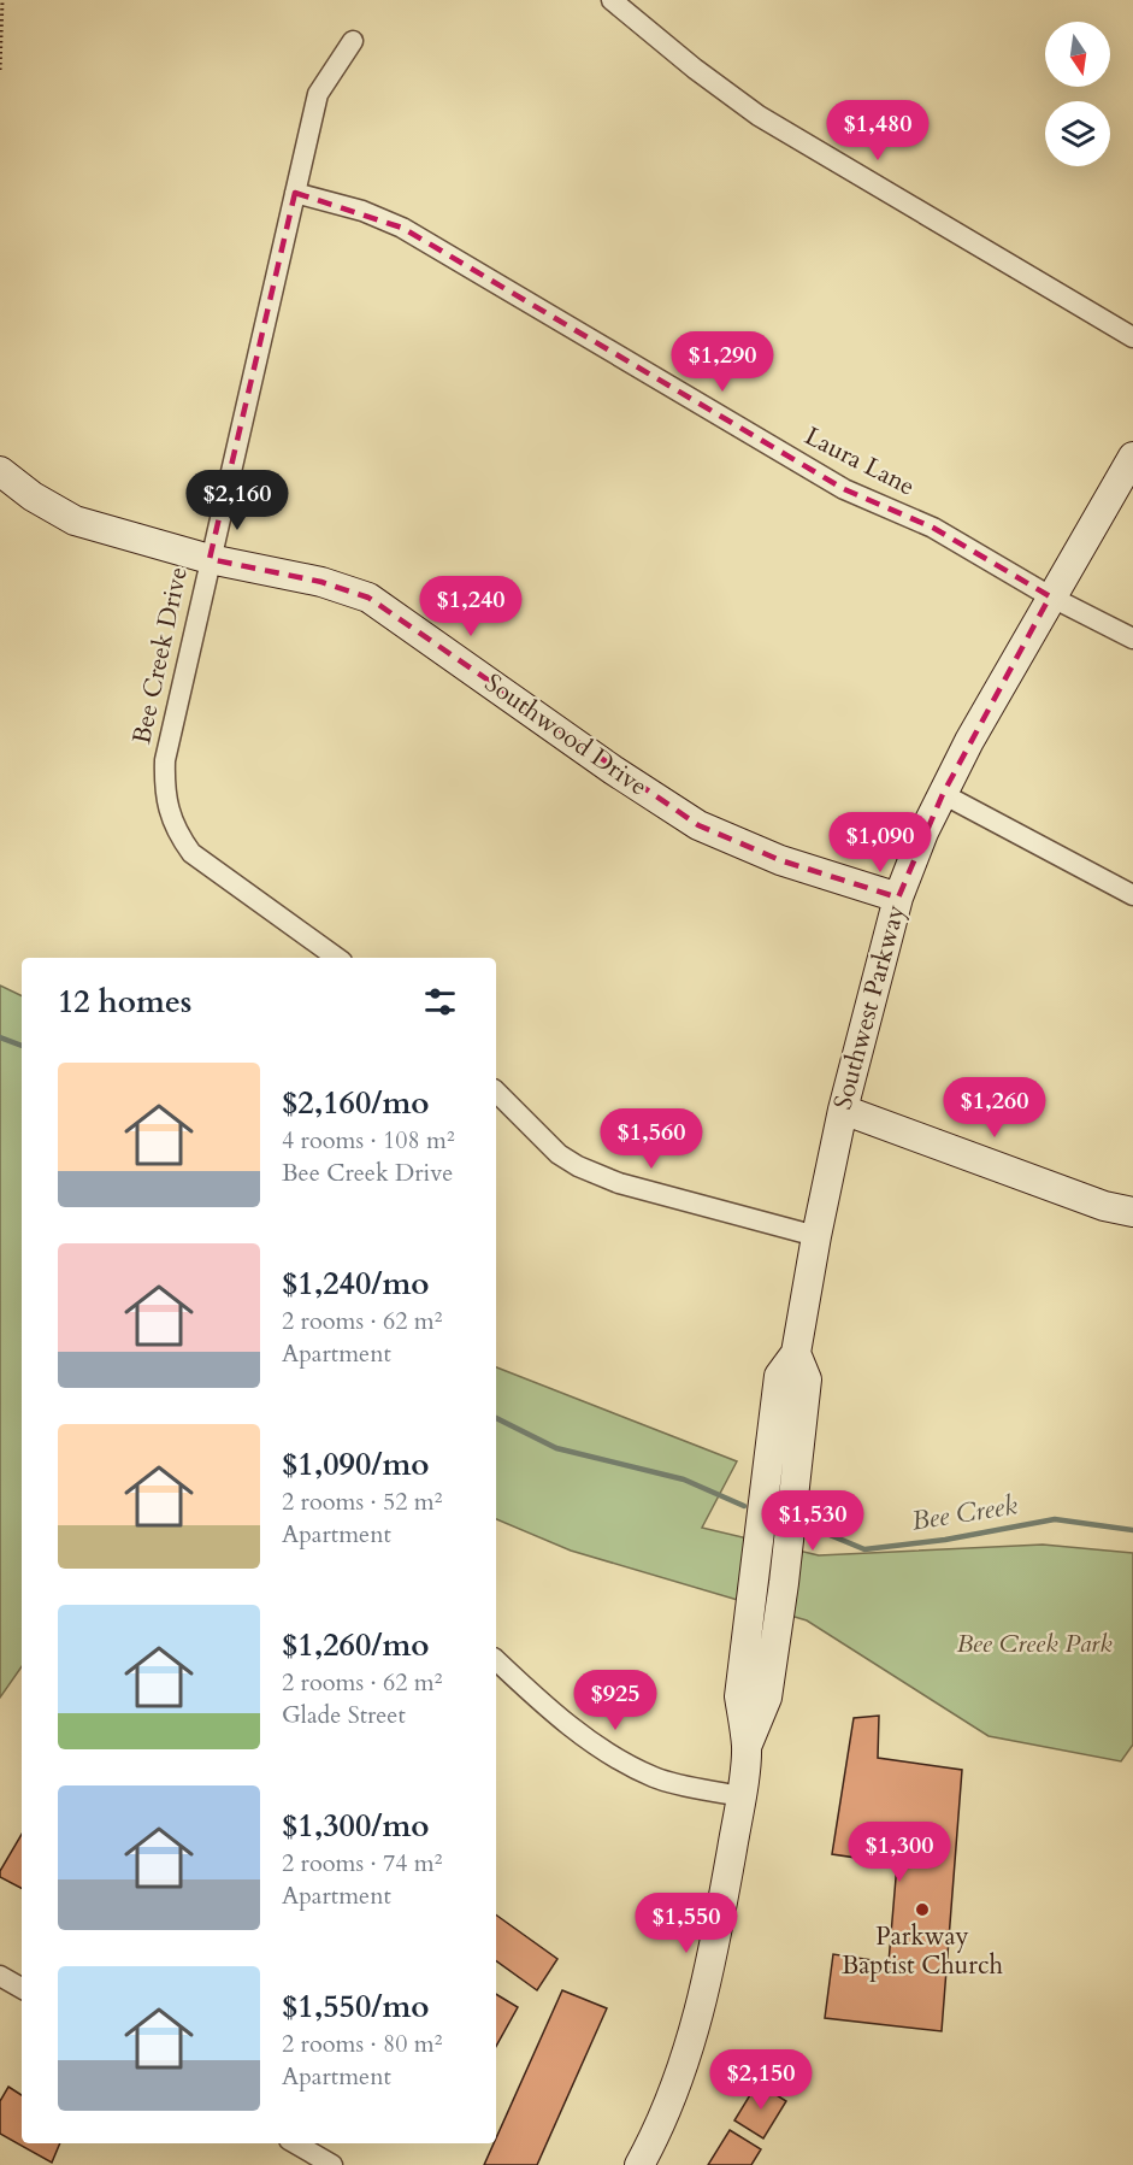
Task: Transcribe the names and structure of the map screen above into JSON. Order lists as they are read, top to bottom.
{
  "streets": {
    "main road": ["Southwood Drive", "Southwest Parkway"],
    "street": ["Laura Lane", "Bee Creek Drive"]
  },
  "crossings": [
    ["Laura Lane", "Bee Creek Drive"],
    ["Laura Lane", "Southwest Parkway"],
    ["Bee Creek Drive", "Southwood Drive"],
    ["Southwood Drive", "Southwest Parkway"]
  ],
  "water": ["Bee Creek"],
  "parks": ["Bee Creek Park"],
  "places": ["Parkway Baptist Church"],
  "north": "bottom",
  "page": {
    "price": [
      "$1,480",
      "$1,290",
      "$2,160",
      "$1,240",
      "$1,090",
      "$1,260",
      "$1,560",
      "$1,530",
      "$925",
      "$1,300",
      "$1,550",
      "$2,150"
    ],
    "heading": "12 homes",
    "list": [
      {
        "name": "$2,160/mo",
        "note": "4 rooms · 108 m² · Bee Creek Drive"
      },
      {
        "name": "$1,240/mo",
        "note": "2 rooms · 62 m² · Apartment"
      },
      {
        "name": "$1,090/mo",
        "note": "2 rooms · 52 m² · Apartment"
      },
      {
        "name": "$1,260/mo",
        "note": "2 rooms · 62 m² · Glade Street"
      },
      {
        "name": "$1,300/mo",
        "note": "2 rooms · 74 m² · Apartment"
      },
      {
        "name": "$1,550/mo",
        "note": "2 rooms · 80 m² · Apartment"
      }
    ]
  }
}
